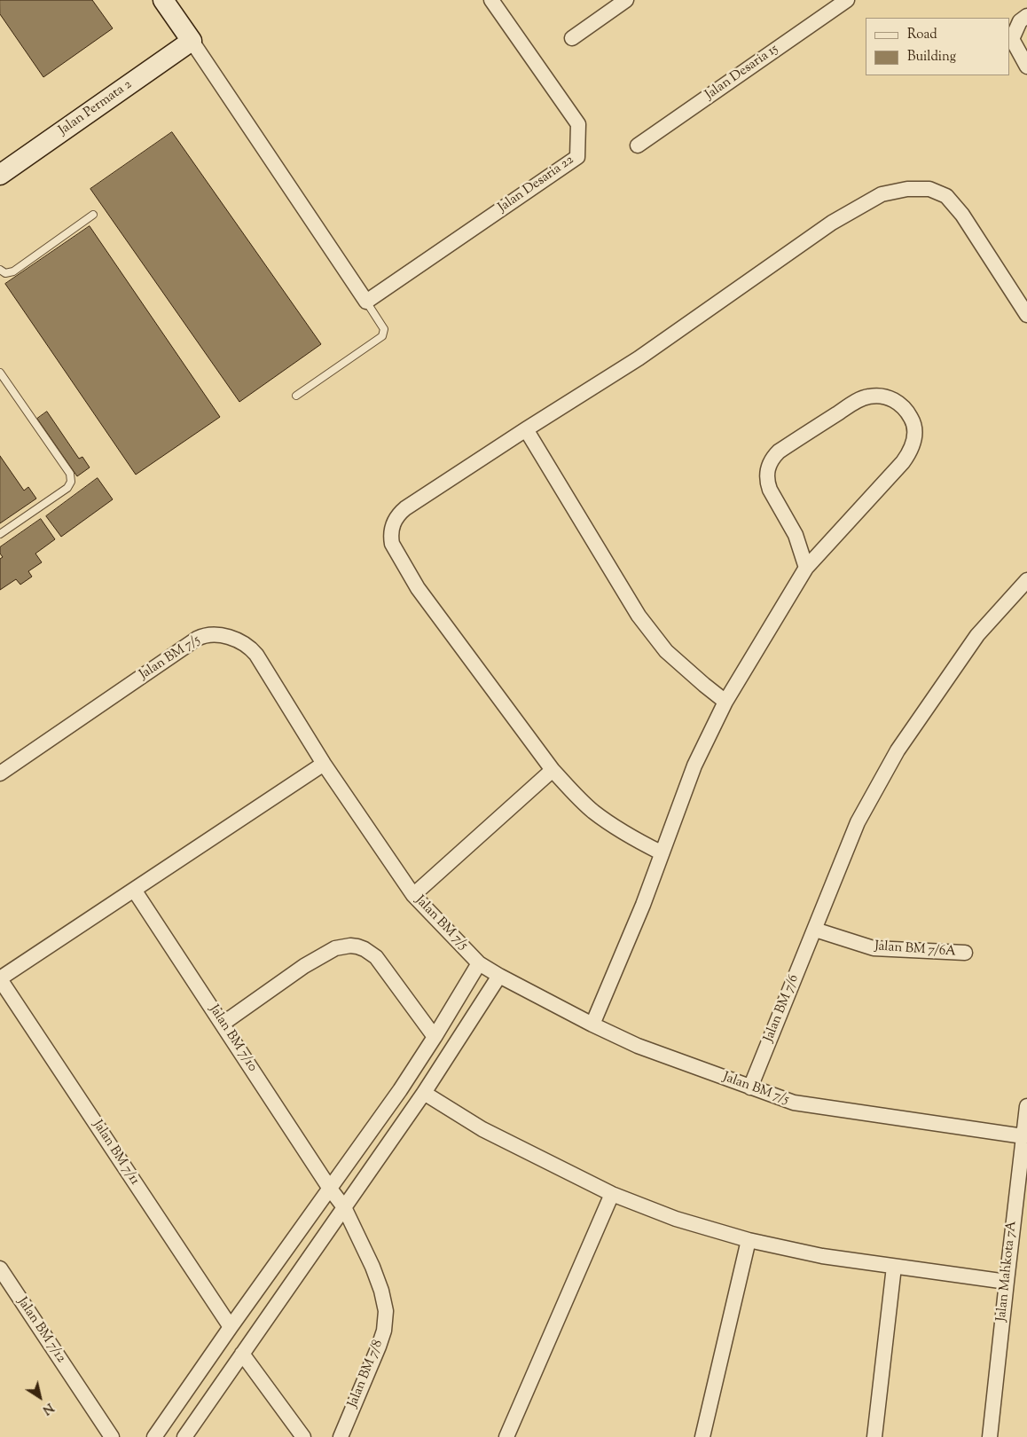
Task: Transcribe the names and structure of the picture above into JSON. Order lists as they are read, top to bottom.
{
  "streets": {
    "street": [
      "Jalan Desaria 15",
      "Jalan Permata 2",
      "Jalan Desaria 22",
      "Jalan BM 7/5",
      "Jalan BM 7/6A",
      "Jalan BM 7/6",
      "Jalan BM 7/10",
      "Jalan BM 7/11",
      "Jalan Mahkota 7A",
      "Jalan BM 7/12",
      "Jalan BM 7/8"
    ]
  },
  "crossings": [
    ["Jalan BM 7/5", "Jalan BM 7/6"],
    ["Jalan BM 7/5", "Jalan Mahkota 7A"],
    ["Jalan BM 7/6A", "Jalan BM 7/6"],
    ["Jalan BM 7/10", "Jalan BM 7/8"]
  ],
  "legend": ["Road", "Building"],
  "north": "bottom right"
}
